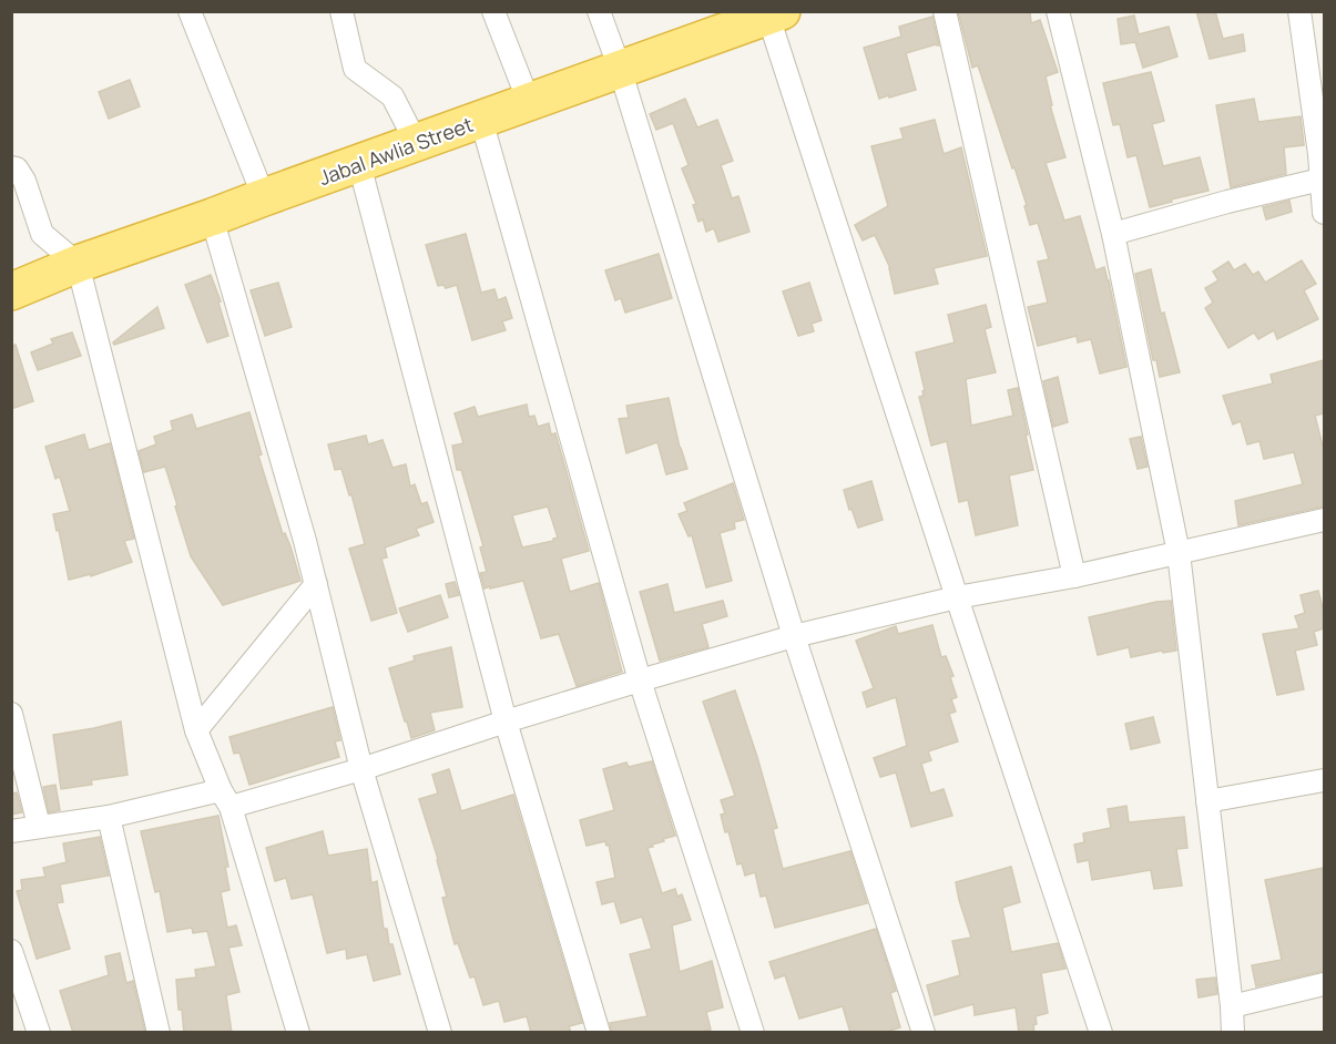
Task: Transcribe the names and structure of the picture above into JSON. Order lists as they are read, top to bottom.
{
  "streets": {
    "highway": ["Jabal Awlia Street"]
  }
}
